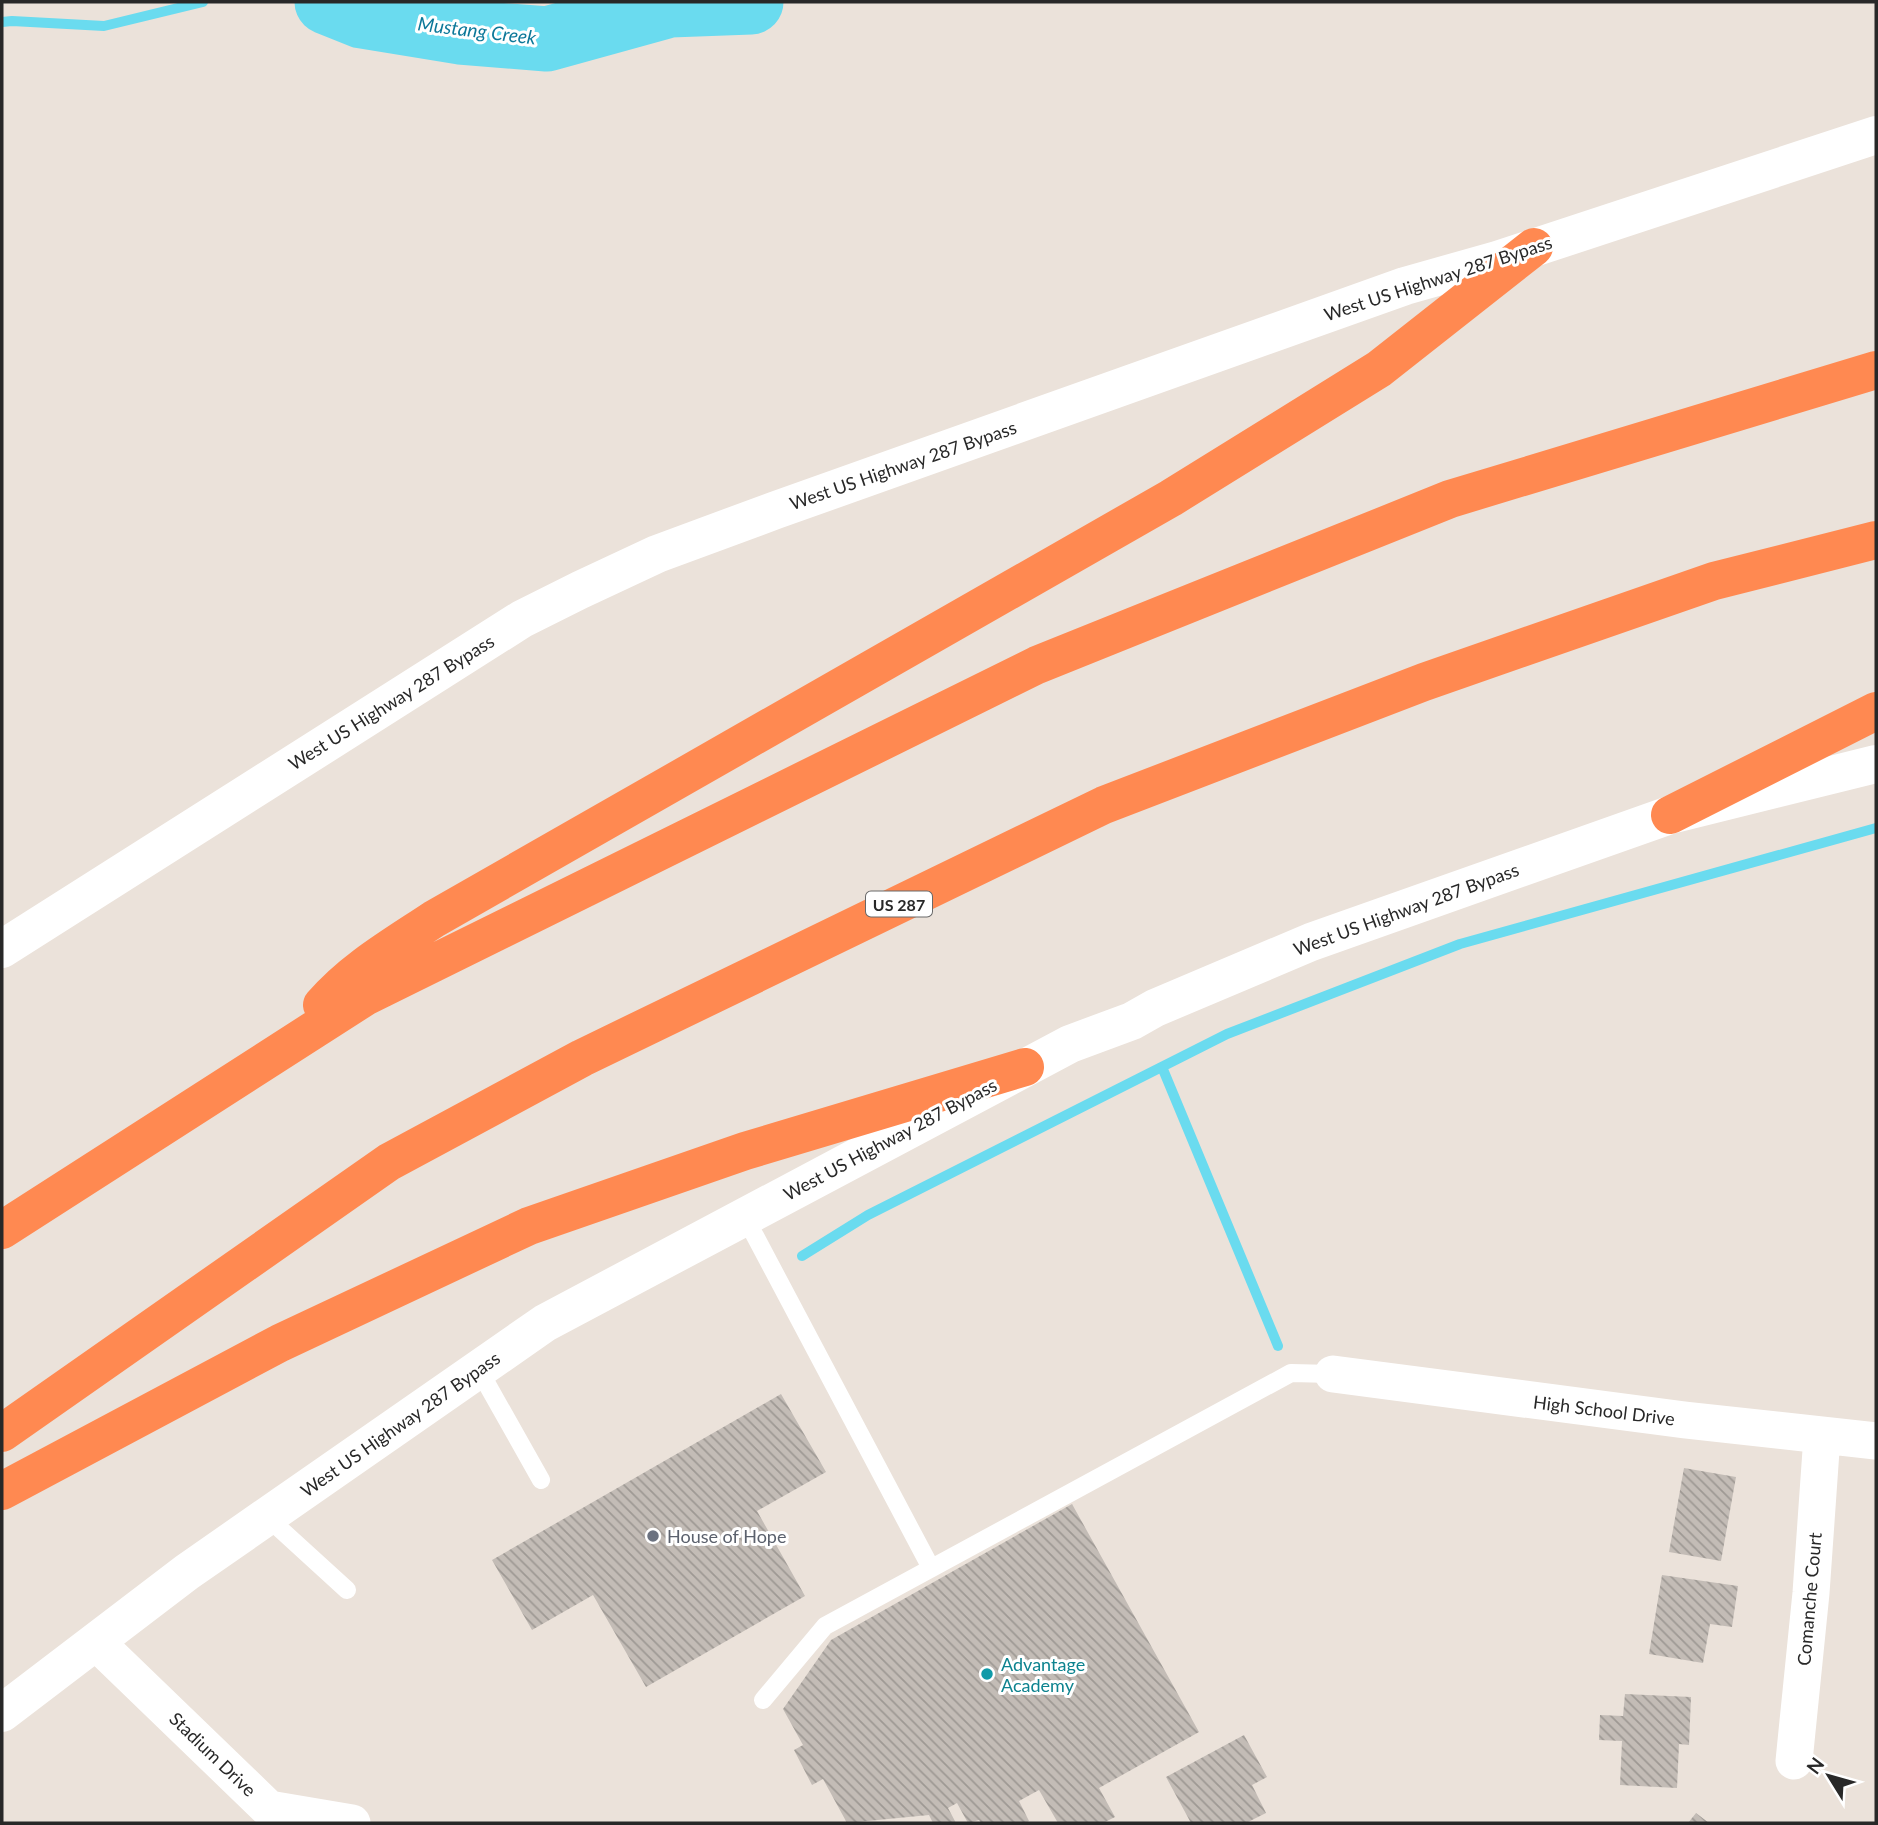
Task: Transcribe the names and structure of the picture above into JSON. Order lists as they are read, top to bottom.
{
  "streets": {
    "highway": ["US 287"],
    "main road": ["West US Highway 287 Bypass"],
    "street": ["High School Drive", "Comanche Court", "Stadium Drive"]
  },
  "crossings": [
    ["West US Highway 287 Bypass", "Stadium Drive"],
    ["High School Drive", "Comanche Court"]
  ],
  "water": ["Mustang Creek"],
  "places": ["House of Hope", "Advantage Academy"],
  "north": "top left"
}
